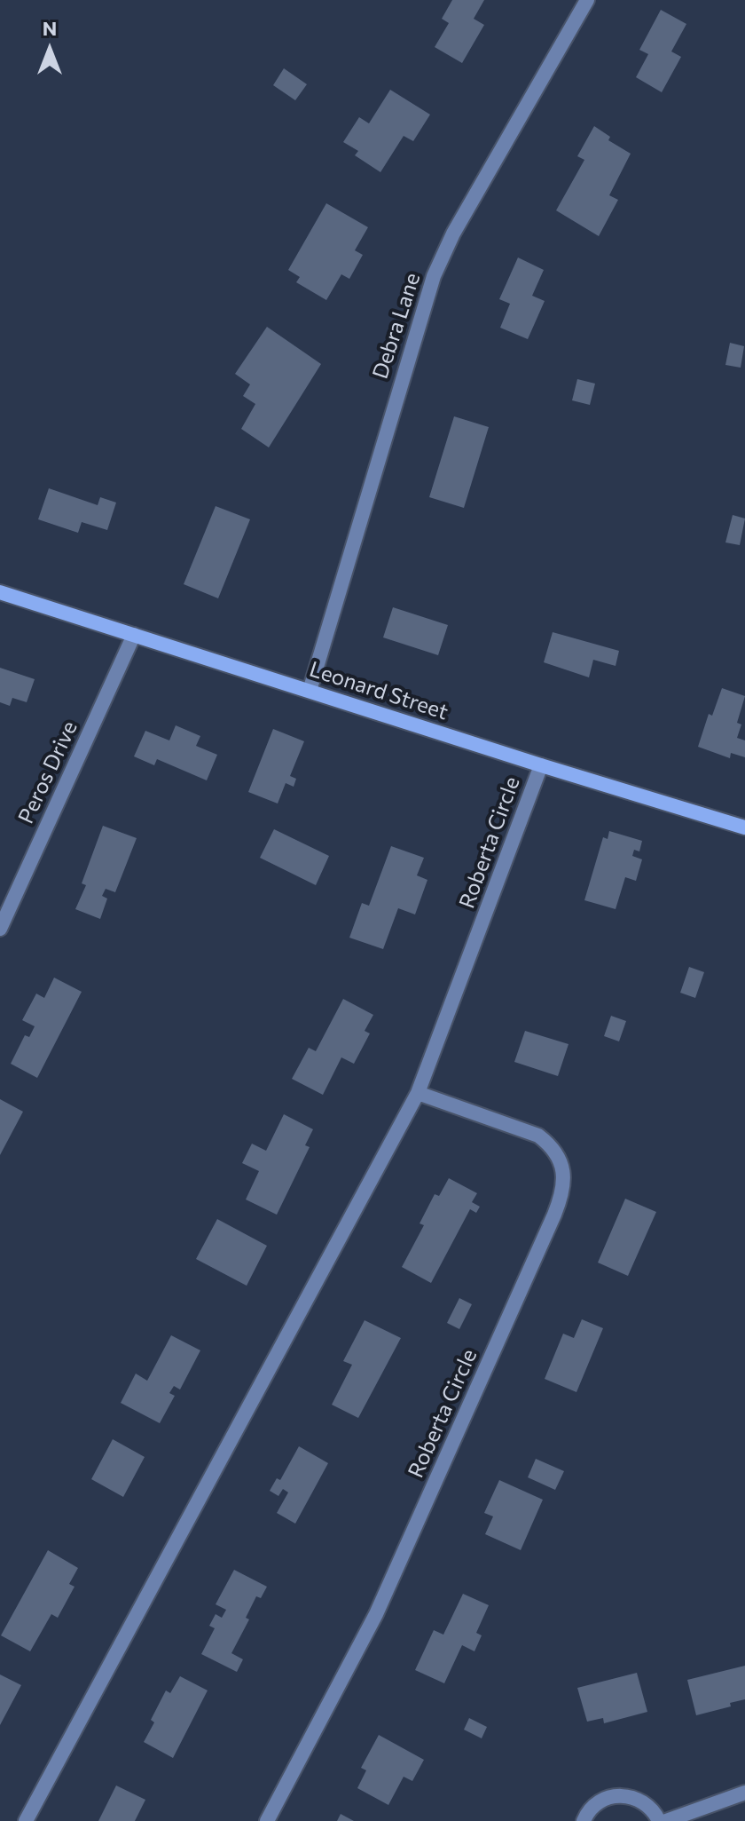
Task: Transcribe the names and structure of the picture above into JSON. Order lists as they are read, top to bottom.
{
  "streets": {
    "street": [
      "Debra Lane",
      "Leonard Street",
      "Peros Drive",
      "Roberta Circle"
    ]
  },
  "crossings": [
    ["Debra Lane", "Leonard Street"],
    ["Leonard Street", "Peros Drive"],
    ["Leonard Street", "Roberta Circle"]
  ],
  "north": "top"
}
